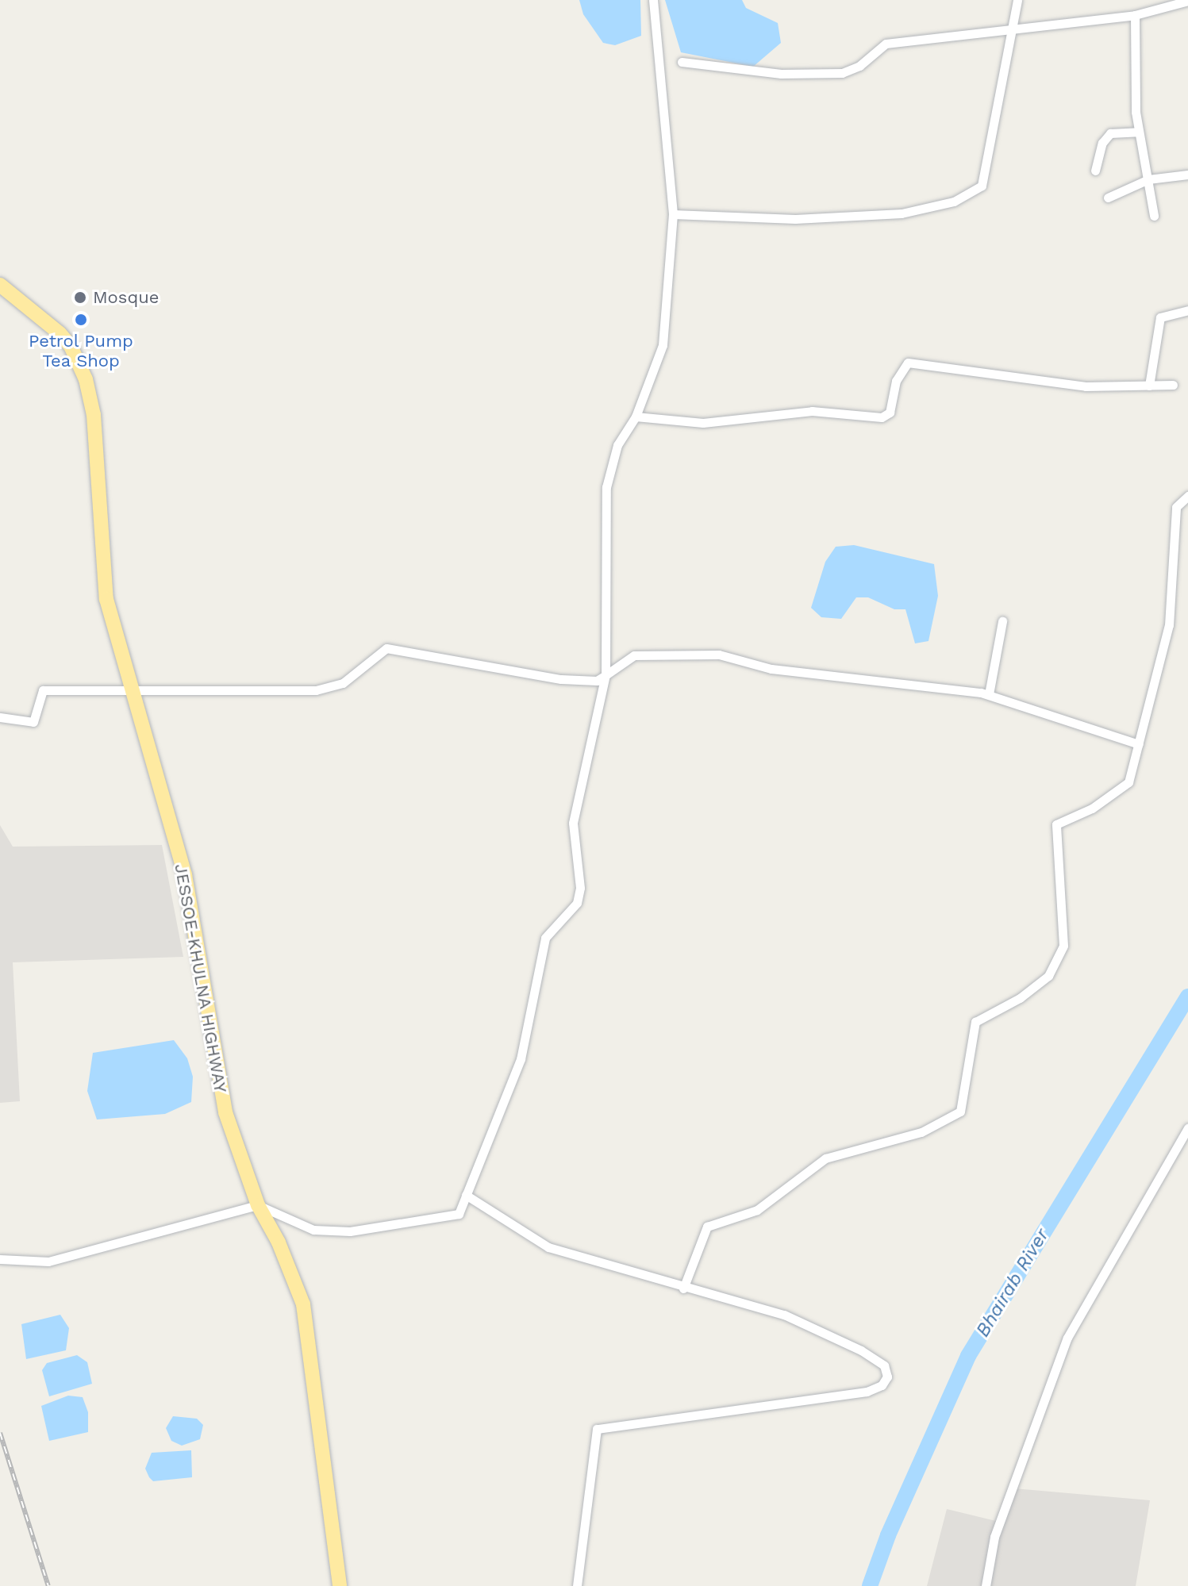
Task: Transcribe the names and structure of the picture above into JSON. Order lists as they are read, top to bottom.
{
  "streets": {
    "highway": ["JESSOE-KHULNA HIGHWAY"]
  },
  "water": ["Bhairab River"],
  "places": ["Mosque", "Petrol Pump Tea Shop"]
}
